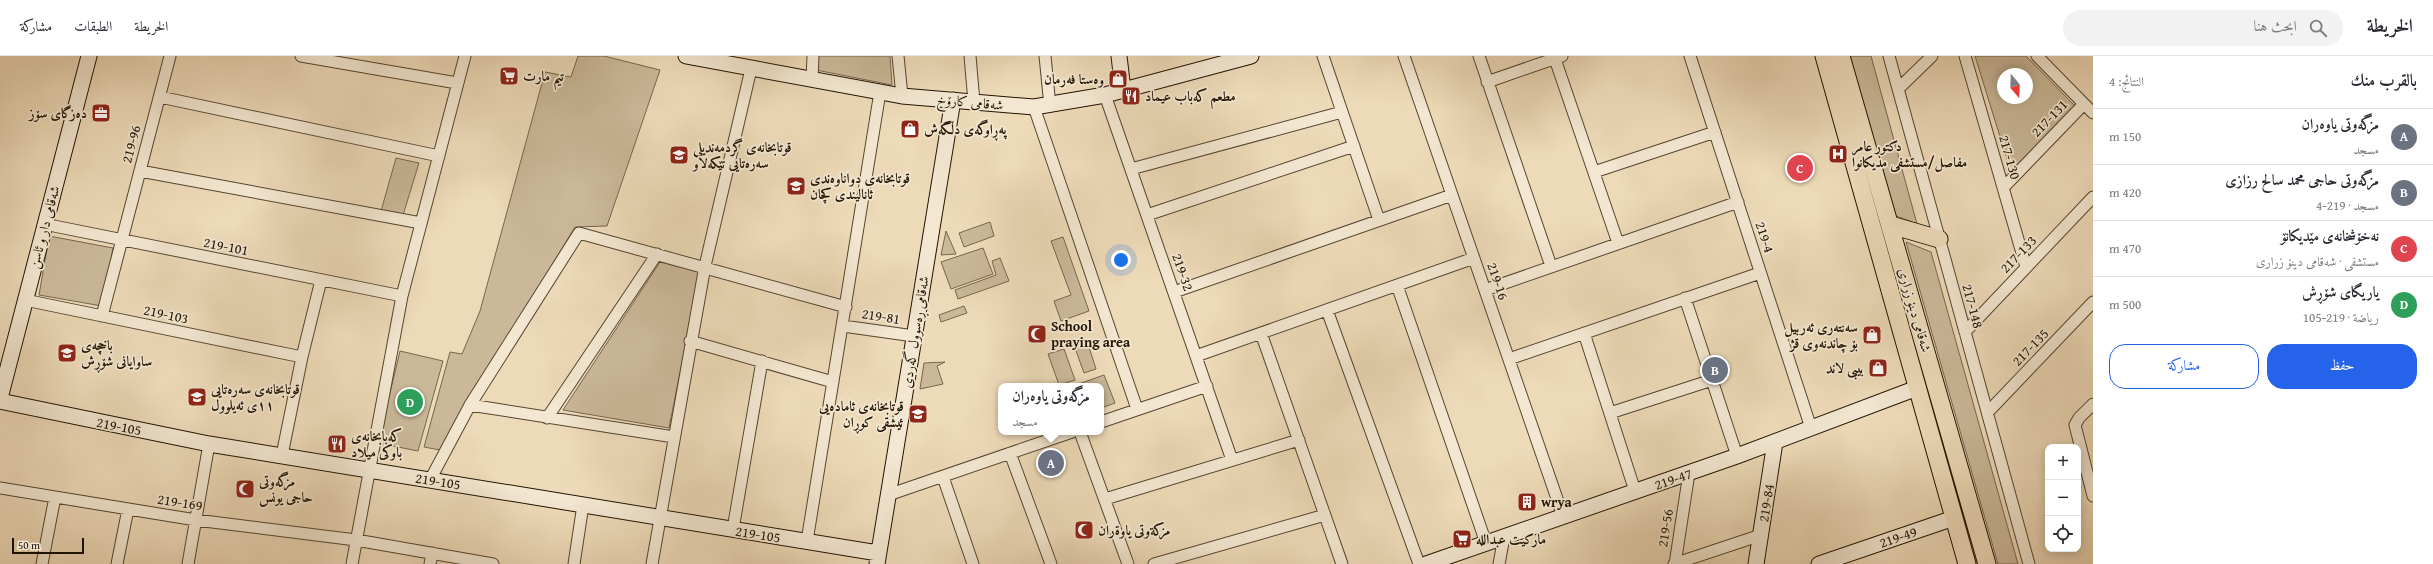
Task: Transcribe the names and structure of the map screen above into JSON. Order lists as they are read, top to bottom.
{
  "streets": {
    "main road": ["شەقامی دینۆ زراری"],
    "street": [
      "شەقامی کارۆخ",
      "217-131",
      "219-96",
      "217-130",
      "شەقامی دار و ئاسن",
      "219-4",
      "219-101",
      "217-133",
      "219-32",
      "219-16",
      "217-148",
      "219-103",
      "219-81",
      "شەقامی ڕەسوول گەردی",
      "217-135",
      "219-105",
      "219-47",
      "219-169",
      "219-84",
      "219-56",
      "219-49"
    ]
  },
  "crossings": [
    ["شەقامی کارۆخ", "219-32"],
    ["شەقامی کارۆخ", "شەقامی ڕەسوول گەردی"],
    ["217-131", "217-130"],
    ["219-96", "219-101"],
    ["219-96", "219-103"],
    ["217-130", "217-133"],
    ["شەقامی دار و ئاسن", "219-101"],
    ["شەقامی دار و ئاسن", "219-103"],
    ["219-4", "219-47"],
    ["217-133", "217-148"],
    ["219-16", "219-47"],
    ["217-148", "217-135"],
    ["شەقامی دینۆ زراری", "219-47"],
    ["شەقامی دینۆ زراری", "219-49"],
    ["219-81", "شەقامی ڕەسوول گەردی"],
    ["شەقامی ڕەسوول گەردی", "219-105"],
    ["219-47", "219-84"],
    ["219-47", "219-56"]
  ],
  "places": {
    "supermarket": ["تيم مارت", "ماركيت عبدالله"],
    "shop": [
      "وەستا فەرمان",
      "پەڕاوگەی دڵگەش",
      "سەنتەری ئەربیل بۆ چاندنەوی قژ",
      "بيبى لاند"
    ],
    "restaurant": ["مطعم کەباب عیماد", "کەبابخانەی باوکی میلاد"],
    "office": ["دەزگای سۆز"],
    "hospital": ["دكتور عامر مفاصل/مستشفى مديكانوا"],
    "school or university": [
      "قوتابخانەی گردمەندیلی سەرەتایی تێكەلاو",
      "قوتابخانەی دواناوەندی ئانالیندی كچان",
      "باخچەی ساوایانی شۆڕش",
      "قوتابخانەی سەرەتایی ١١ی ئەیلوول",
      "قوتابخانەی ئامادەیی ئیشقی کوڕان"
    ],
    "mosque": ["School praying area", "مزگەوتی حاجی یونس", "مزكةوتى ياوةران"],
    "building": ["wrya"]
  },
  "scale_bar": "50 m",
  "north": "bottom",
  "page": {
    "header": "الخريطة",
    "search": "ابحث هنا",
    "nav": ["الخريطة", "الطبقات", "مشاركة"],
    "heading": ["بالقرب منك", "النتائج: 4"],
    "list": [
      {
        "mark": "A",
        "name": "مزگەوتی یاوەران",
        "note": "مسجد",
        "value": "150 m"
      },
      {
        "mark": "B",
        "name": "مزگەوتی حاجی محمد سالح رزازی",
        "note": "مسجد · 219-4",
        "value": "420 m"
      },
      {
        "mark": "C",
        "name": "نەخۆشخانەی مێدیکانۆ",
        "note": "مستشفى · شەقامی دینۆ زراری",
        "value": "470 m"
      },
      {
        "mark": "D",
        "name": "یاریگای شۆڕش",
        "note": "رياضة · 219-105",
        "value": "500 m"
      }
    ],
    "pins": [
      "C",
      "B",
      "D",
      "A"
    ],
    "buttons": ["حفظ", "مشاركة"],
    "popup": ["مزگەوتی یاوەران", "مسجد"],
    "map_buttons": ["+", "−"],
    "scale": "50 m"
  }
}
